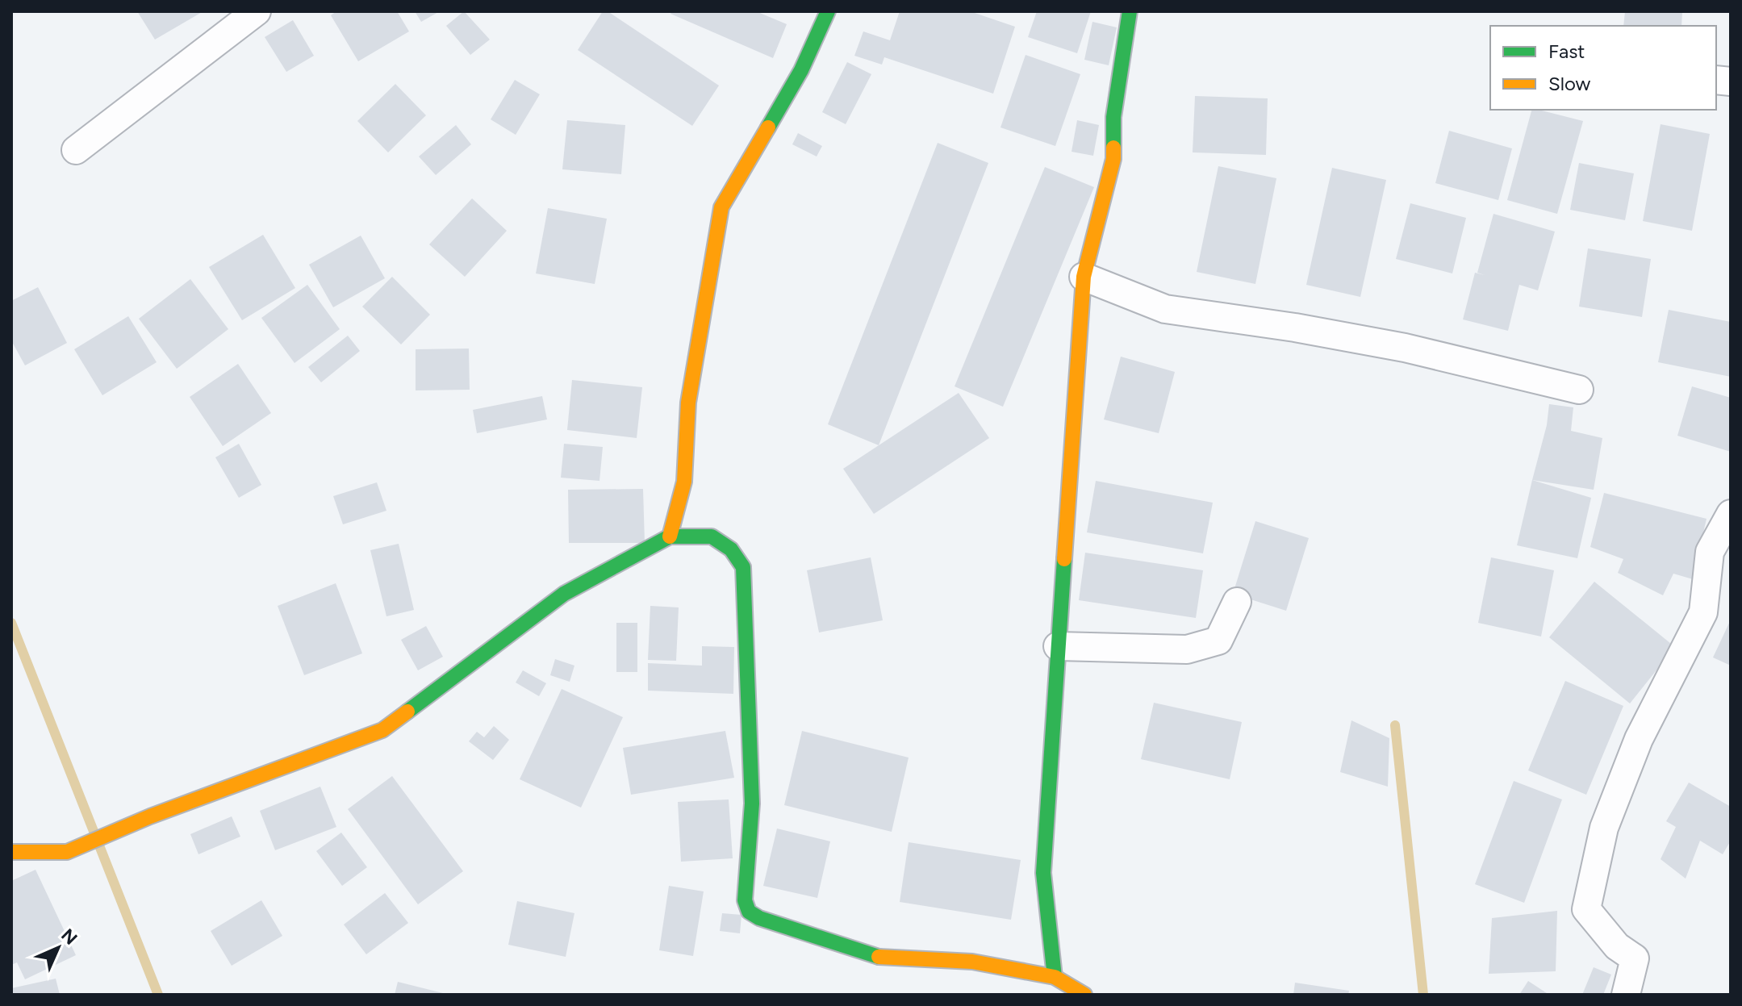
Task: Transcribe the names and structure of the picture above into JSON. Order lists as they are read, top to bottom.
{
  "legend": ["Fast", "Slow"],
  "north": "top right"
}
